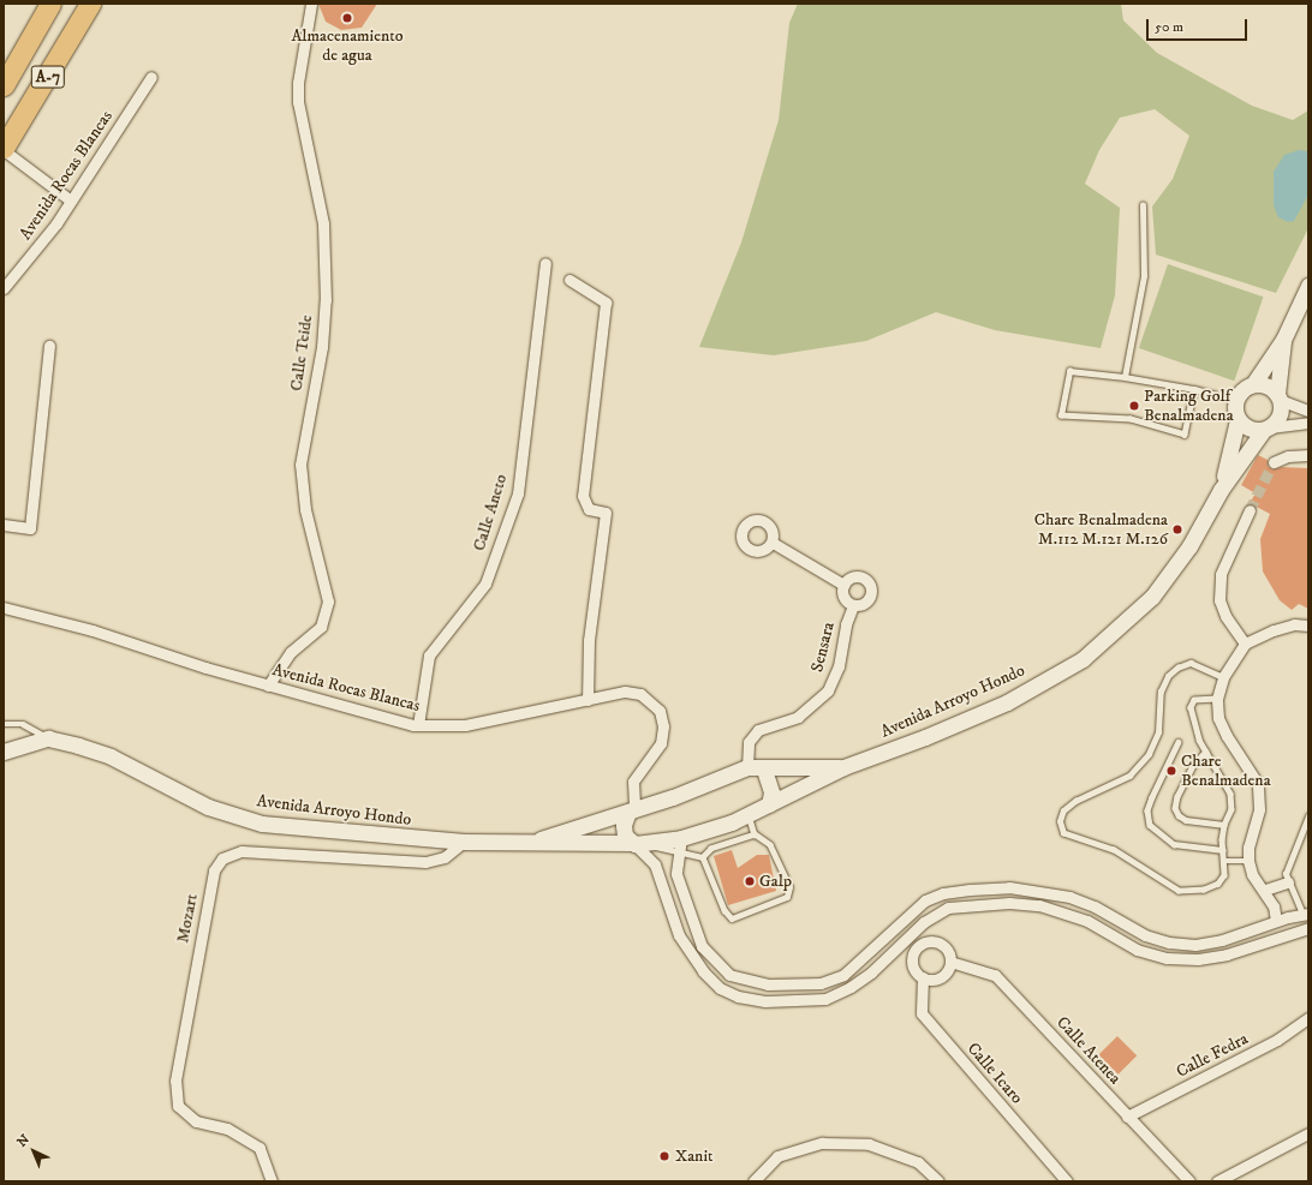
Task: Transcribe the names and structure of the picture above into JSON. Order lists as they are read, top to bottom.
{
  "streets": {
    "highway": ["A-7"],
    "main road": ["Avenida Arroyo Hondo"],
    "street": [
      "Avenida Rocas Blancas",
      "Calle Teide",
      "Calle Aneto",
      "Sensara",
      "Mozart",
      "Calle Atenea",
      "Calle Fedra",
      "Calle Icaro"
    ]
  },
  "crossings": [
    ["Avenida Rocas Blancas", "Calle Teide"],
    ["Avenida Rocas Blancas", "Calle Aneto"],
    ["Avenida Rocas Blancas", "Avenida Arroyo Hondo"],
    ["Sensara", "Avenida Arroyo Hondo"],
    ["Avenida Arroyo Hondo", "Mozart"],
    ["Calle Atenea", "Calle Fedra"],
    ["Calle Atenea", "Calle Icaro"]
  ],
  "places": [
    "Almacenamiento de agua",
    "Parking Golf Benalmadena",
    "Chare Benalmadena M.112 M.121 M.126",
    "Chare Benalmadena",
    "Galp",
    "Xanit"
  ],
  "scale_bar": "50 m",
  "north": "top left"
}
